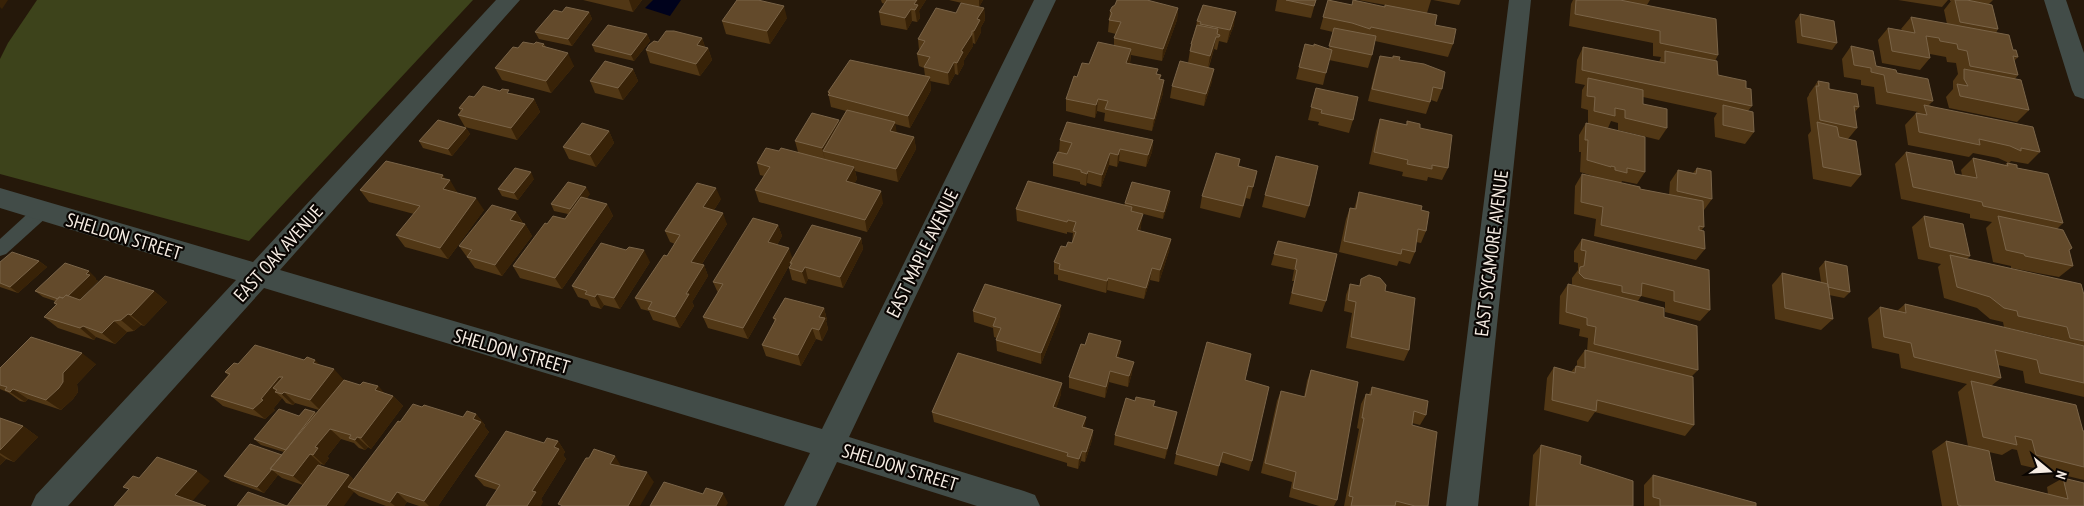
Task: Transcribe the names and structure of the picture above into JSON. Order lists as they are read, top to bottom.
{
  "streets": {
    "street": [
      "SHELDON STREET",
      "EAST OAK AVENUE",
      "EAST MAPLE AVENUE",
      "EAST SYCAMORE AVENUE"
    ]
  },
  "crossings": [
    ["SHELDON STREET", "EAST OAK AVENUE"],
    ["SHELDON STREET", "EAST MAPLE AVENUE"]
  ],
  "north": "right"
}
